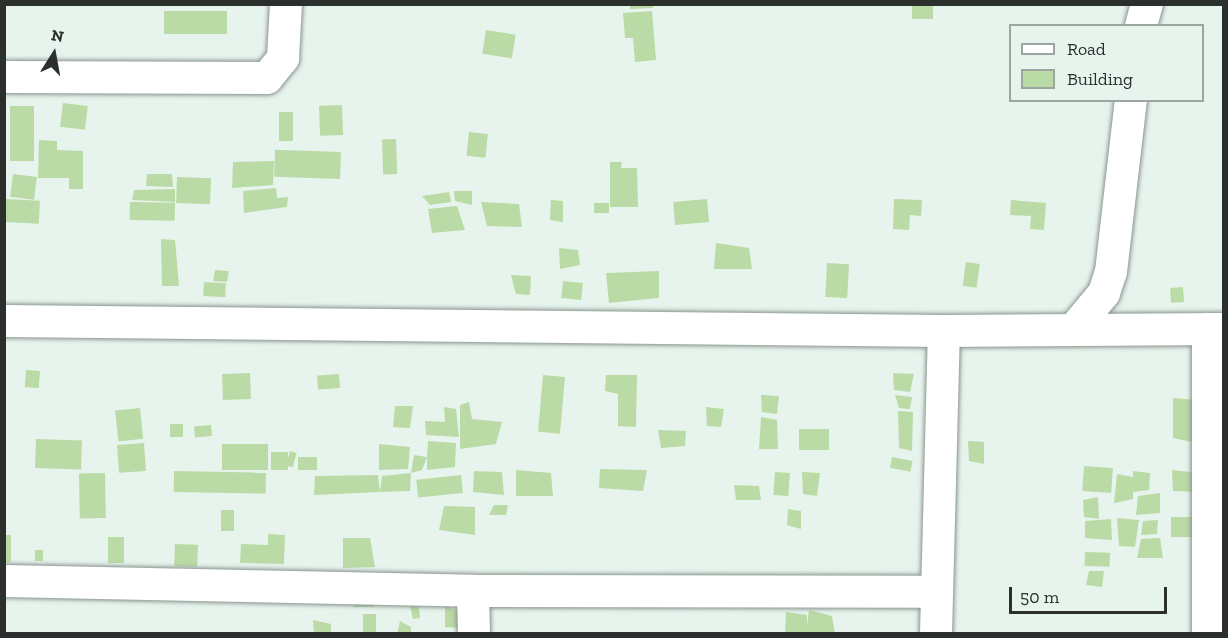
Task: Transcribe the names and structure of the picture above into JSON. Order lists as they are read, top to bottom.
{
  "legend": ["Road", "Building"],
  "scale_bar": "50 m",
  "north": "top"
}
